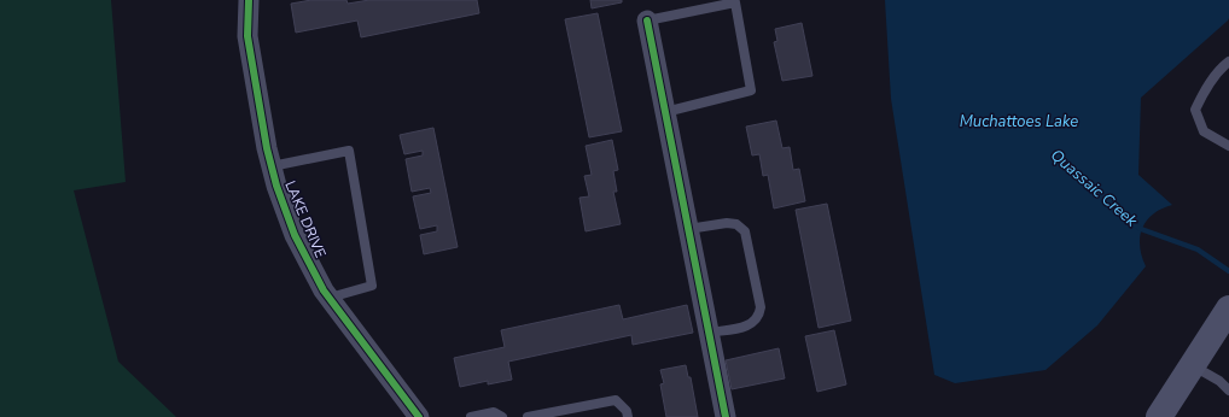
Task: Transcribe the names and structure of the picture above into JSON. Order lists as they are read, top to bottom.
{
  "streets": {
    "street": ["LAKE DRIVE"]
  },
  "water": ["Muchattoes Lake", "Quassaic Creek"]
}
